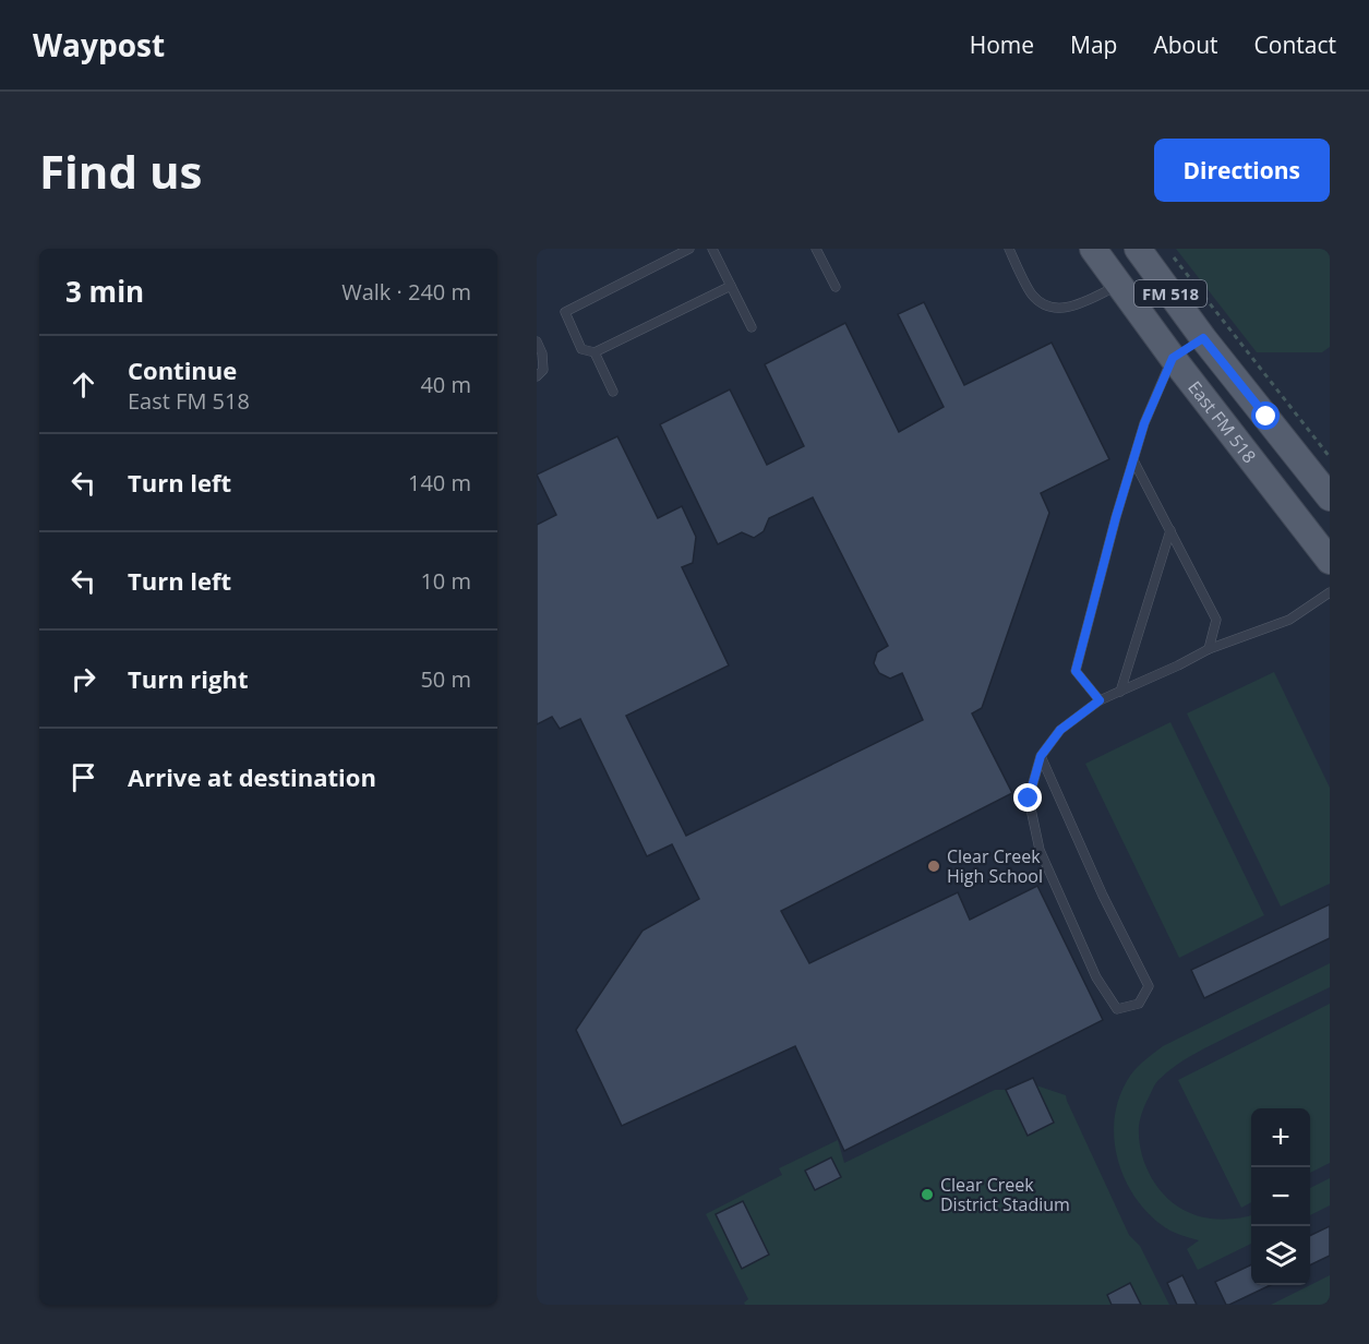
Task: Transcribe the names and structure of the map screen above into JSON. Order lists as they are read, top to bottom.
{
  "streets": {
    "main road": ["FM 518", "East FM 518"]
  },
  "places": ["Clear Creek High School", "Clear Creek District Stadium"],
  "page": {
    "header": "Waypost",
    "nav": [
      "Home",
      "Map",
      "About",
      "Contact"
    ],
    "buttons": "Directions",
    "title": "Find us",
    "heading": ["3 min", "Walk · 240 m"],
    "list": [
      ["Continue", "East FM 518", "40 m"],
      ["Turn left", "140 m"],
      ["Turn left", "10 m"],
      ["Turn right", "50 m"],
      "Arrive at destination"
    ],
    "map_buttons": ["+", "−"]
  }
}
